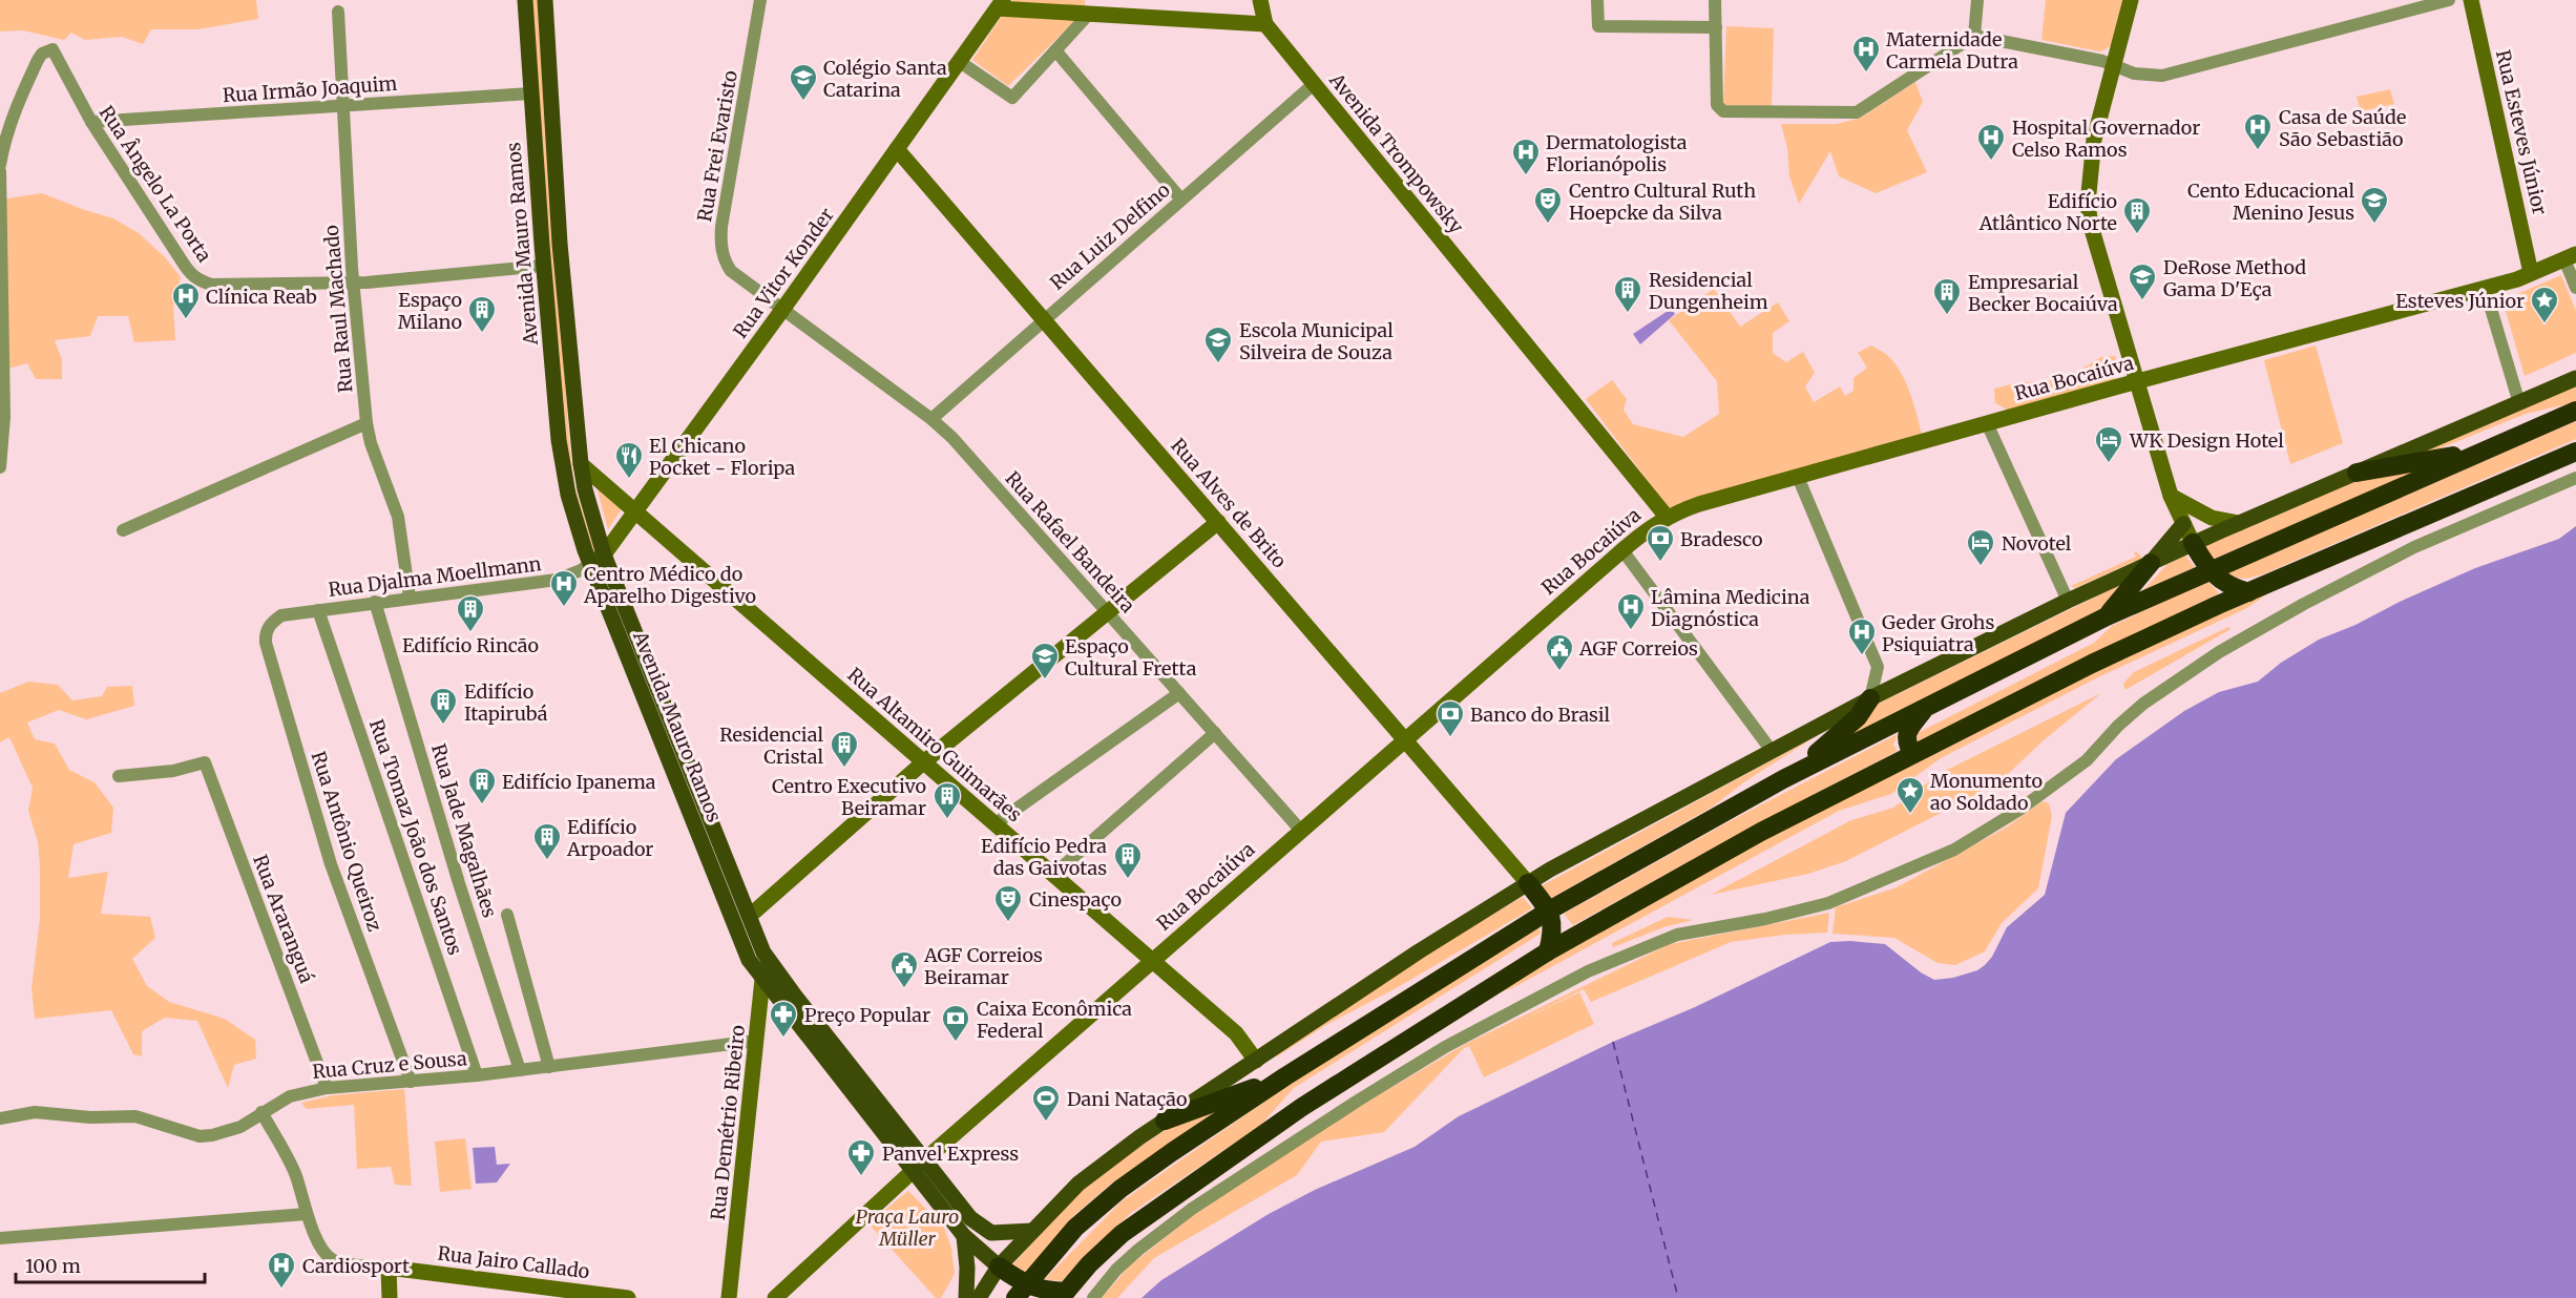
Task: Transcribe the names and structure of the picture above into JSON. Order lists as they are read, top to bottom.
{
  "streets": {
    "main road": [
      "Rua Esteves Júnior",
      "Avenida Trompowsky",
      "Avenida Mauro Ramos",
      "Rua Vitor Konder",
      "Rua Bocaiúva",
      "Rua Alves de Brito",
      "Rua Altamiro Guimarães",
      "Rua Demétrio Ribeiro",
      "Rua Jairo Callado"
    ],
    "street": [
      "Rua Irmão Joaquim",
      "Rua Frei Evaristo",
      "Rua Ângelo La Porta",
      "Rua Luiz Delfino",
      "Rua Raul Machado",
      "Rua Rafael Bandeira",
      "Rua Djalma Moellmann",
      "Rua Jade Magalhães",
      "Rua Tomaz João dos Santos",
      "Rua Antônio Queiroz",
      "Rua Araranguá",
      "Rua Cruz e Sousa"
    ]
  },
  "crossings": [
    ["Rua Irmão Joaquim", "Rua Ângelo La Porta"],
    ["Rua Irmão Joaquim", "Avenida Mauro Ramos"],
    ["Rua Irmão Joaquim", "Rua Raul Machado"],
    ["Rua Esteves Júnior", "Rua Bocaiúva"],
    ["Rua Frei Evaristo", "Rua Vitor Konder"],
    ["Rua Frei Evaristo", "Rua Rafael Bandeira"],
    ["Avenida Trompowsky", "Rua Luiz Delfino"],
    ["Avenida Trompowsky", "Rua Bocaiúva"],
    ["Rua Ângelo La Porta", "Avenida Mauro Ramos"],
    ["Rua Ângelo La Porta", "Rua Raul Machado"],
    ["Rua Luiz Delfino", "Rua Alves de Brito"],
    ["Rua Luiz Delfino", "Rua Rafael Bandeira"],
    ["Avenida Mauro Ramos", "Rua Vitor Konder"],
    ["Avenida Mauro Ramos", "Rua Bocaiúva"],
    ["Avenida Mauro Ramos", "Rua Djalma Moellmann"],
    ["Avenida Mauro Ramos", "Rua Altamiro Guimarães"],
    ["Avenida Mauro Ramos", "Rua Demétrio Ribeiro"],
    ["Rua Vitor Konder", "Rua Alves de Brito"],
    ["Rua Vitor Konder", "Rua Rafael Bandeira"],
    ["Rua Vitor Konder", "Rua Djalma Moellmann"],
    ["Rua Vitor Konder", "Rua Altamiro Guimarães"],
    ["Rua Raul Machado", "Rua Djalma Moellmann"],
    ["Rua Bocaiúva", "Rua Alves de Brito"],
    ["Rua Bocaiúva", "Rua Rafael Bandeira"],
    ["Rua Bocaiúva", "Rua Altamiro Guimarães"],
    ["Rua Djalma Moellmann", "Rua Jade Magalhães"],
    ["Rua Djalma Moellmann", "Rua Tomaz João dos Santos"],
    ["Rua Djalma Moellmann", "Rua Antônio Queiroz"],
    ["Rua Jade Magalhães", "Rua Cruz e Sousa"],
    ["Rua Tomaz João dos Santos", "Rua Cruz e Sousa"],
    ["Rua Antônio Queiroz", "Rua Cruz e Sousa"],
    ["Rua Araranguá", "Rua Cruz e Sousa"],
    ["Rua Cruz e Sousa", "Rua Demétrio Ribeiro"],
    ["Rua Cruz e Sousa", "Rua Jairo Callado"]
  ],
  "parks": ["Praça Lauro Müller"],
  "places": {
    "hospital": [
      "Maternidade Carmela Dutra",
      "Casa de Saúde São Sebastião",
      "Hospital Governador Celso Ramos",
      "Dermatologista Florianópolis",
      "Clínica Reab",
      "Centro Médico do Aparelho Digestivo",
      "Lâmina Medicina Diagnóstica",
      "Geder Grohs Psiquiatra",
      "Cardiosport"
    ],
    "school or university": [
      "Colégio Santa Catarina",
      "Cento Educacional Menino Jesus",
      "DeRose Method Gama D'Eça",
      "Escola Municipal Silveira de Souza",
      "Espaço Cultural Fretta"
    ],
    "theatre": ["Centro Cultural Ruth Hoepcke da Silva", "Cinespaço"],
    "building": [
      "Edifício Atlântico Norte",
      "Residencial Dungenheim",
      "Empresarial Becker Bocaiúva",
      "Espaço Milano",
      "Edifício Rincão",
      "Edifício Itapirubá",
      "Residencial Cristal",
      "Edifício Ipanema",
      "Centro Executivo Beiramar",
      "Edifício Arpoador",
      "Edifício Pedra das Gaivotas"
    ],
    "place": ["Esteves Júnior", "Monumento ao Soldado"],
    "hotel": ["WK Design Hotel", "Novotel"],
    "restaurant": ["El Chicano Pocket - Floripa"],
    "bank": ["Bradesco", "Banco do Brasil", "Caixa Econômica Federal"],
    "public building": ["AGF Correios", "AGF Correios Beiramar"],
    "pharmacy": ["Preço Popular", "Panvel Express"],
    "sports": ["Dani Natação"]
  },
  "scale_bar": "100 m"
}
